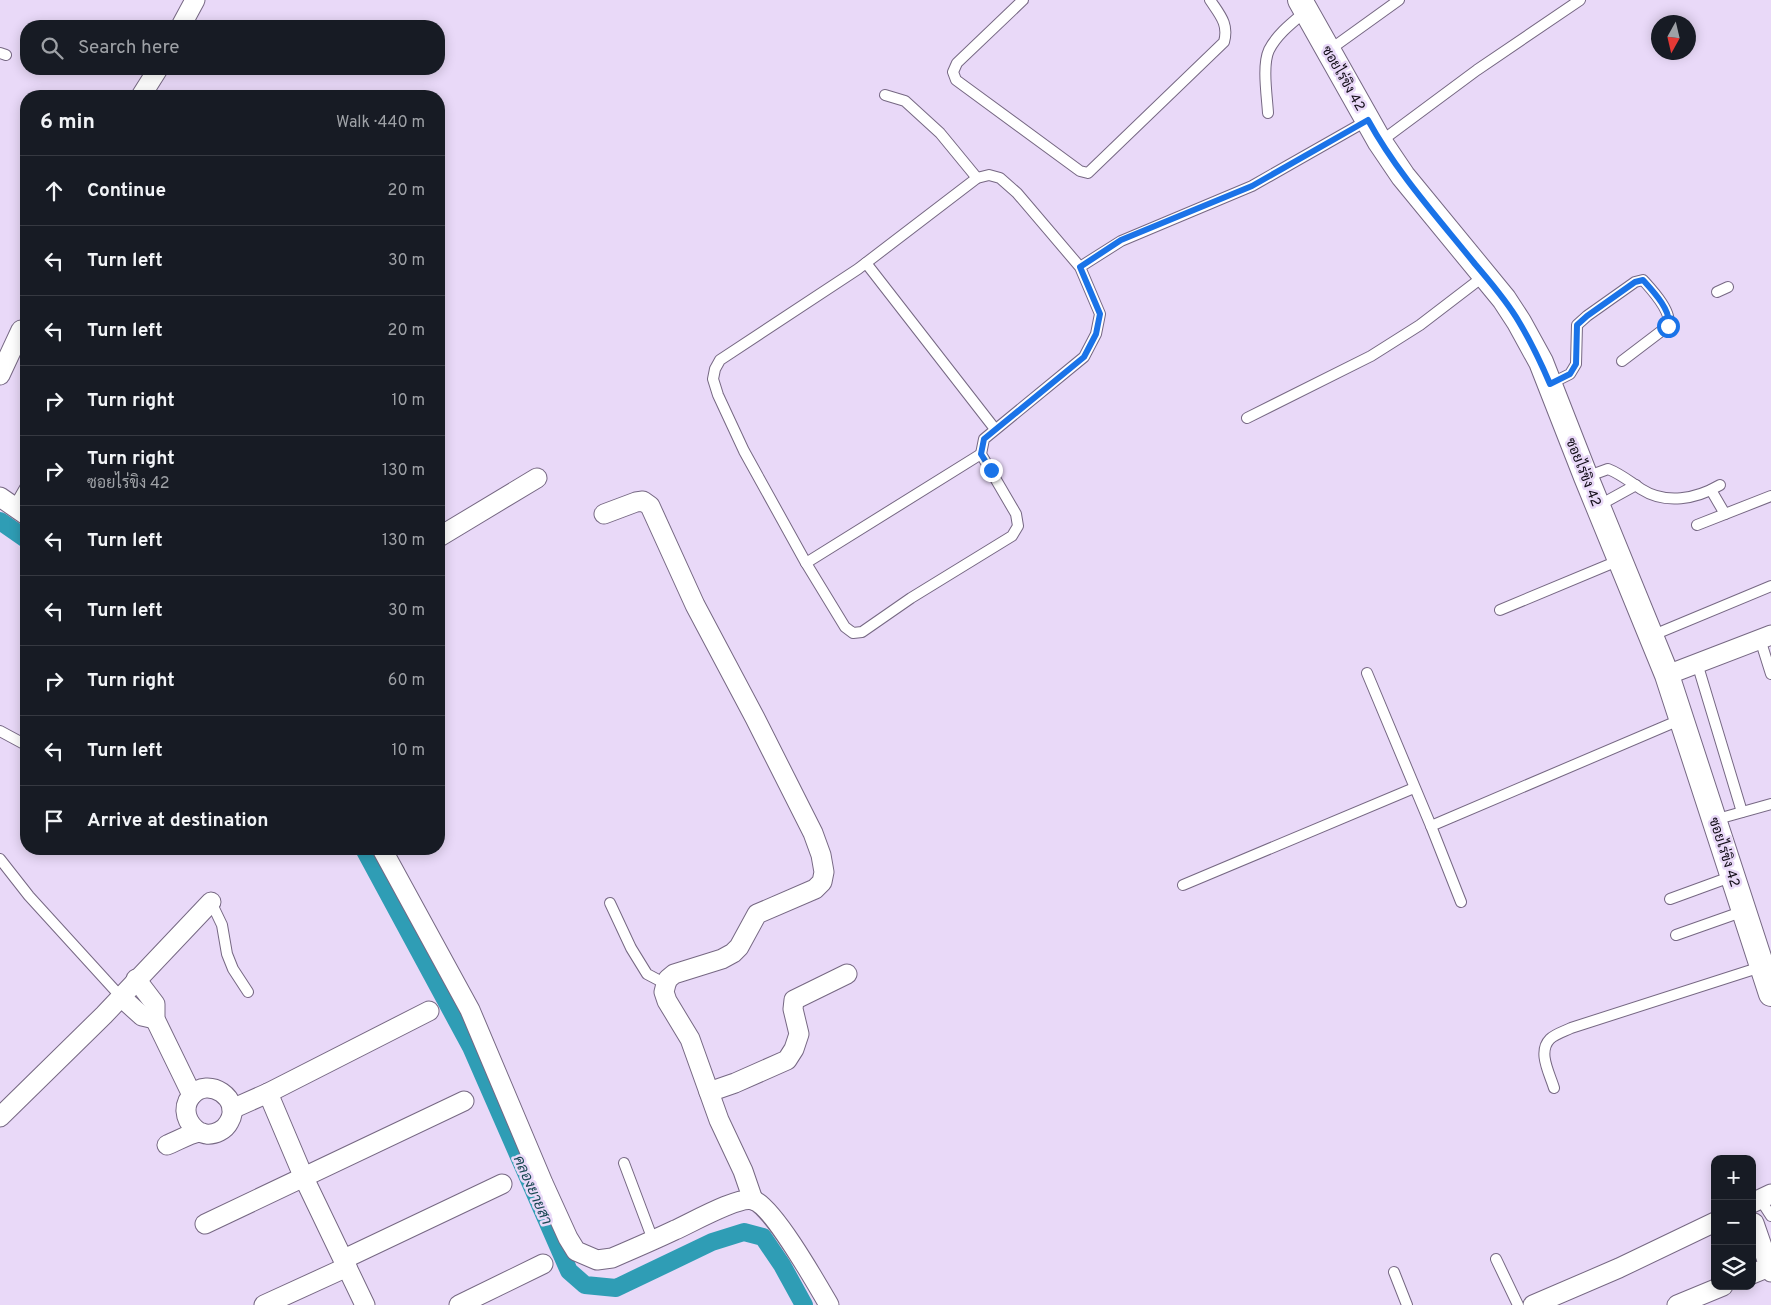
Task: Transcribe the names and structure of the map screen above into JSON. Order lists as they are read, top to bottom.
{
  "streets": {
    "street": ["ซอยไร่ขิง 42"]
  },
  "water": ["คลองยายสา"],
  "north": "bottom",
  "page": {
    "search": "Search here",
    "heading": ["6 min", "Walk · 440 m"],
    "list": [
      ["Continue", "20 m"],
      ["Turn left", "30 m"],
      ["Turn left", "20 m"],
      ["Turn right", "10 m"],
      ["Turn right", "ซอยไร่ขิง 42", "130 m"],
      ["Turn left", "130 m"],
      ["Turn left", "30 m"],
      ["Turn right", "60 m"],
      ["Turn left", "10 m"],
      "Arrive at destination"
    ],
    "map_buttons": ["+", "−"]
  }
}
